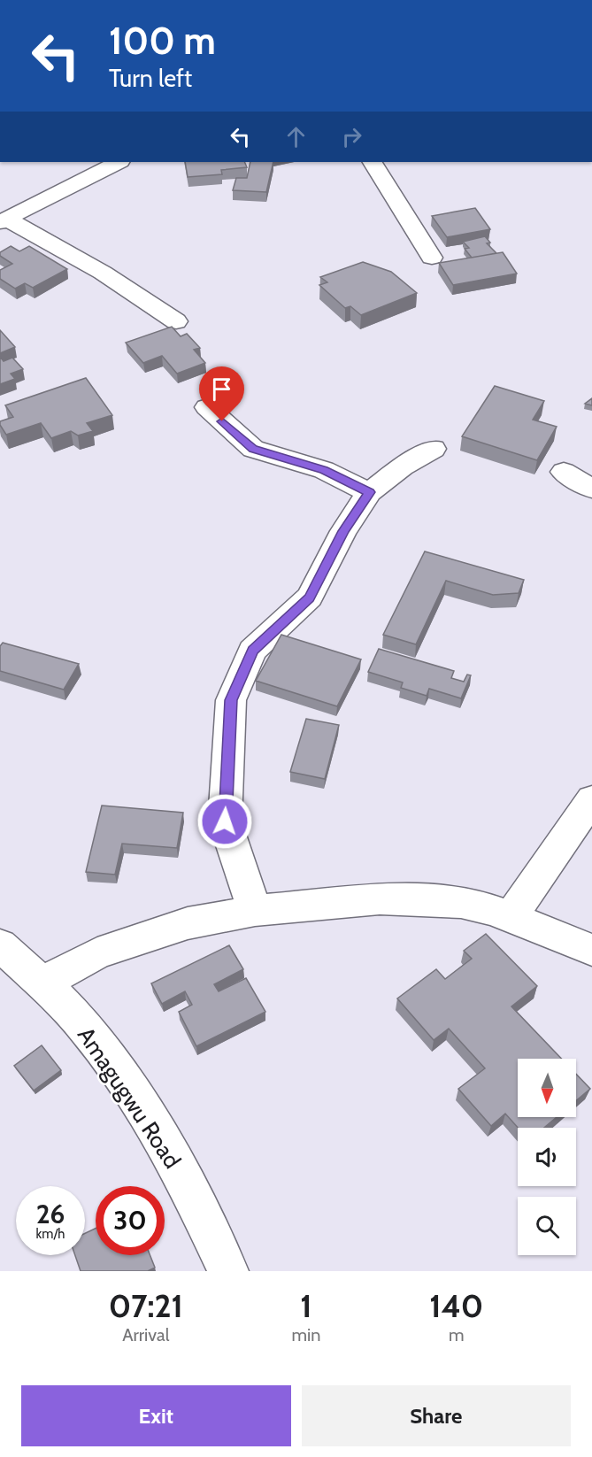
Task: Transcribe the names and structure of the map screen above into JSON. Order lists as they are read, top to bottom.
{
  "streets": {
    "street": ["Amagugwu Road"]
  },
  "north": "bottom",
  "page": {
    "turn": ["100 m", "Turn left"],
    "speed": "26 km/h",
    "limit": "30",
    "eta": [
      "07:21",
      "Arrival",
      "1",
      "min",
      "140",
      "m"
    ],
    "buttons": ["Exit", "Share"]
  }
}
